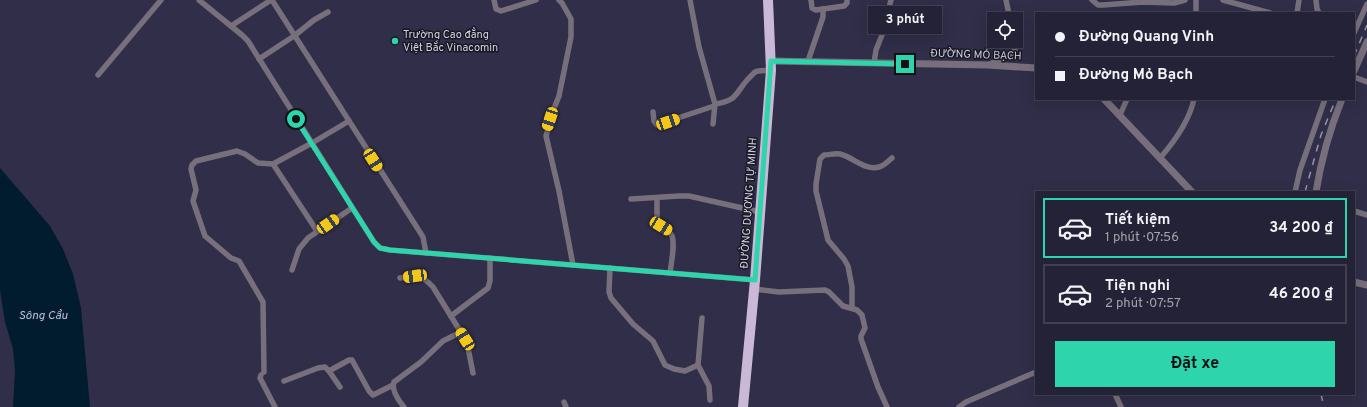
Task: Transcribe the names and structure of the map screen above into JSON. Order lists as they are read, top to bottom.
{
  "streets": {
    "highway": ["ĐƯỜNG DƯƠNG TỰ MINH"],
    "street": ["ĐƯỜNG MỎ BẠCH"]
  },
  "crossings": [
    ["ĐƯỜNG MỎ BẠCH", "ĐƯỜNG DƯƠNG TỰ MINH"]
  ],
  "water": ["Sông Cầu"],
  "places": ["Trường Cao đẳng Việt Bắc Vinacomin"],
  "page": {
    "bubble": "3 phút",
    "banner": ["Đường Quang Vinh", "Đường Mỏ Bạch"],
    "list": [
      {
        "name": "Tiết kiệm",
        "note": "1 phút · 07:56",
        "value": "34 200 ₫"
      },
      {
        "name": "Tiện nghi",
        "note": "2 phút · 07:57",
        "value": "46 200 ₫"
      }
    ],
    "buttons": "Đặt xe"
  }
}
